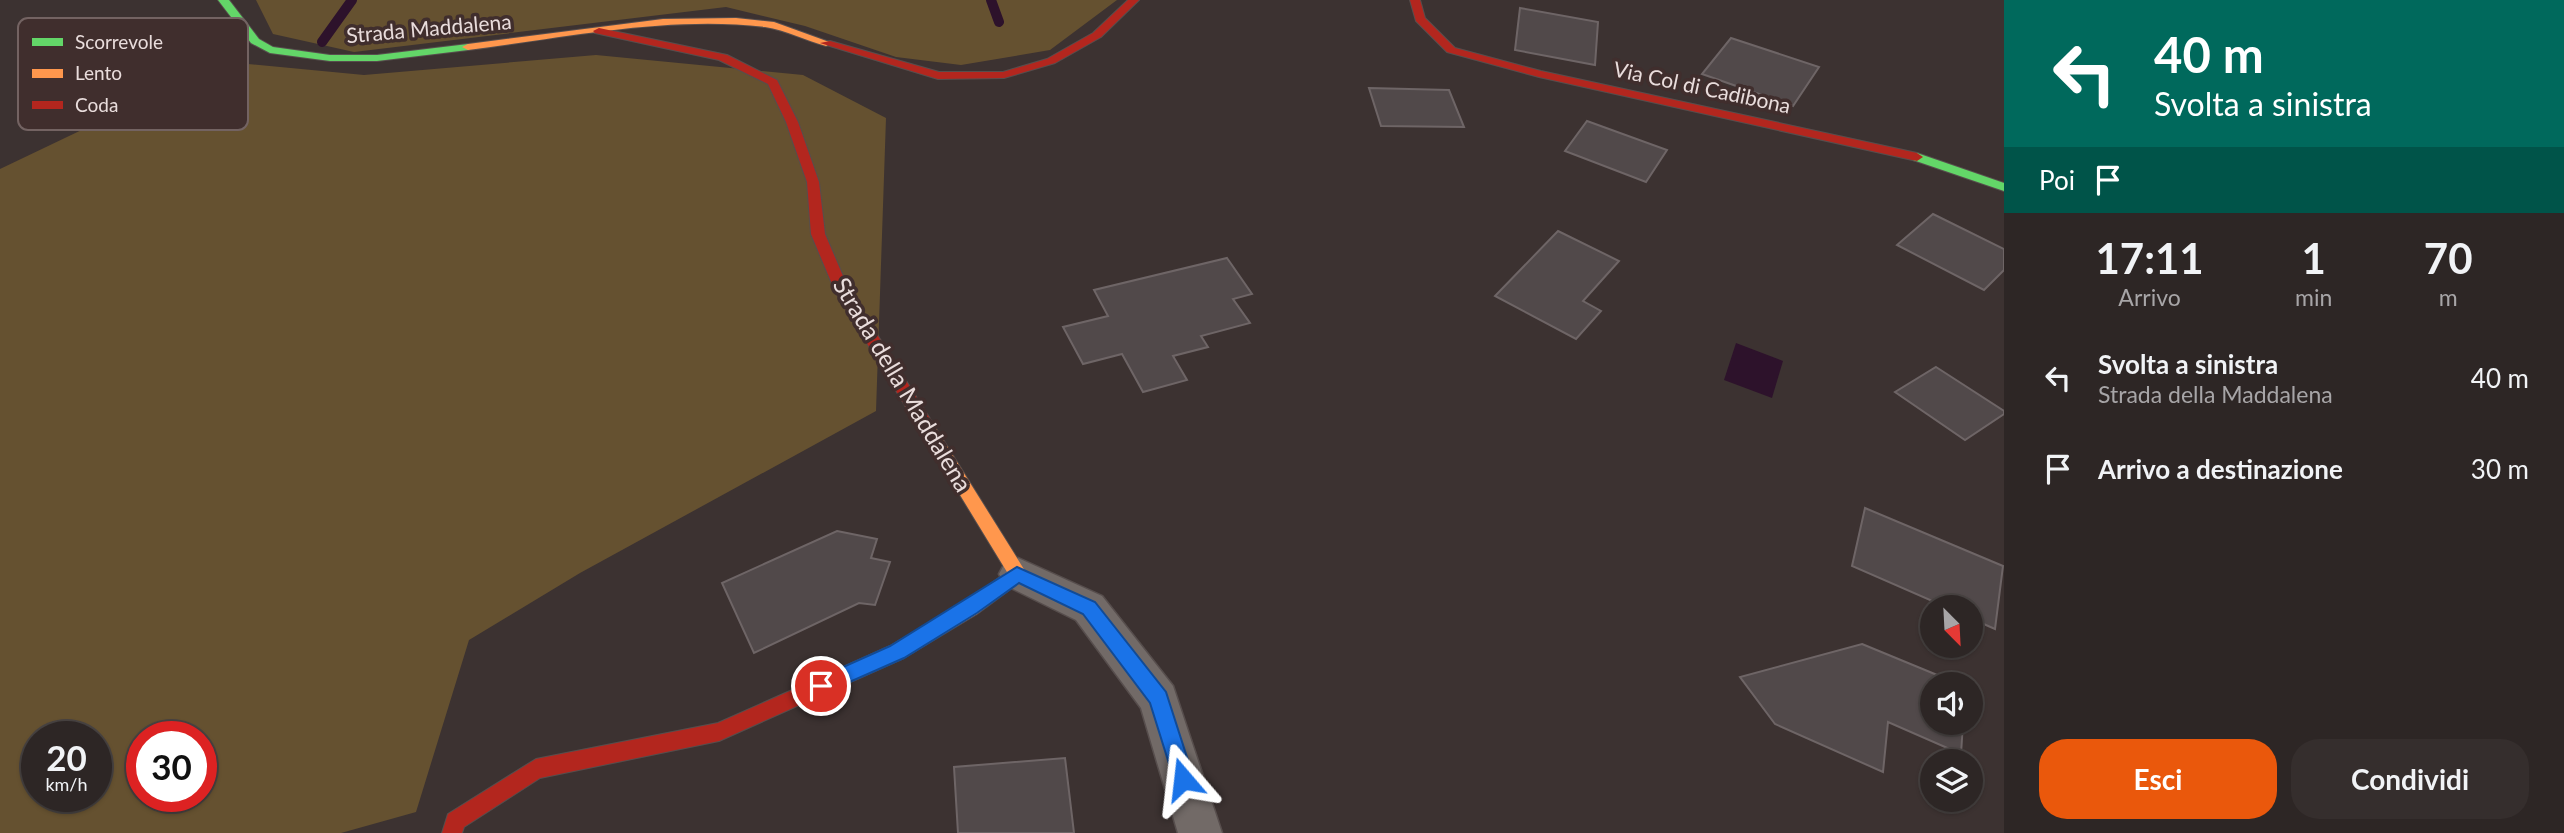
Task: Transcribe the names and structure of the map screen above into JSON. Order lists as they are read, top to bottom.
{
  "streets": {
    "street": ["Strada Maddalena", "Via Col di Cadibona", "Strada della Maddalena"]
  },
  "crossings": [
    ["Strada Maddalena", "Strada della Maddalena"]
  ],
  "legend": ["Scorrevole", "Lento", "Coda"],
  "north": "bottom right",
  "page": {
    "turn": ["40 m", "Svolta a sinistra"],
    "then": "Poi",
    "eta": [
      "17:11",
      "Arrivo",
      "1",
      "min",
      "70",
      "m"
    ],
    "list": [
      {
        "name": "Svolta a sinistra",
        "note": "Strada della Maddalena",
        "value": "40 m"
      },
      {
        "name": "Arrivo a destinazione",
        "value": "30 m"
      }
    ],
    "speed": "20 km/h",
    "limit": "30",
    "buttons": ["Esci", "Condividi"]
  }
}
